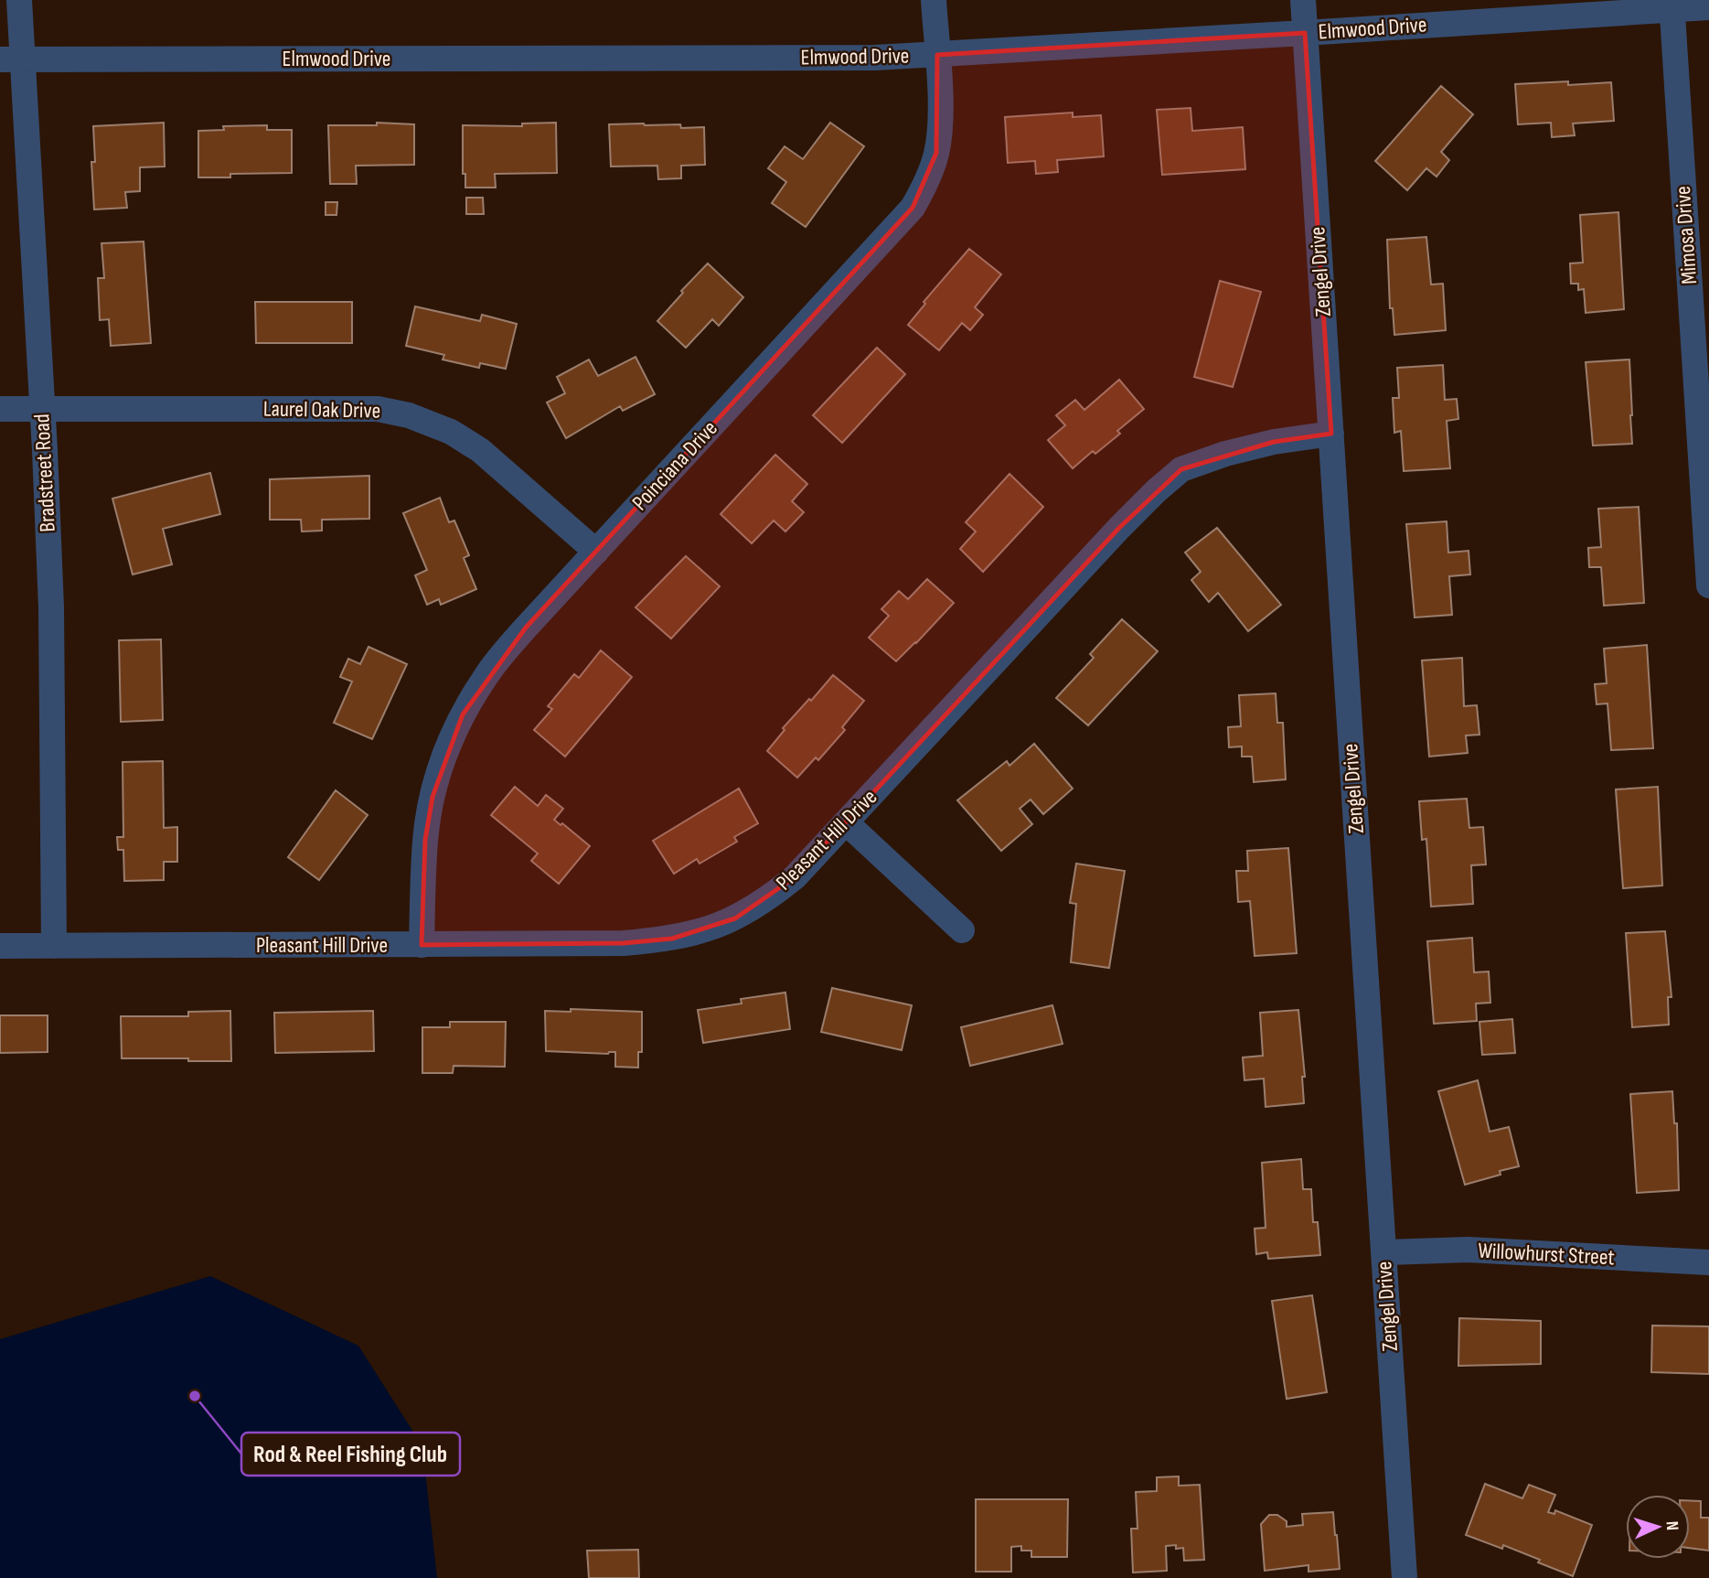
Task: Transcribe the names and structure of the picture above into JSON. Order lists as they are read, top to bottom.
{
  "streets": {
    "street": [
      "Elmwood Drive",
      "Mimosa Drive",
      "Zengel Drive",
      "Laurel Oak Drive",
      "Poinciana Drive",
      "Bradstreet Road",
      "Pleasant Hill Drive",
      "Willowhurst Street"
    ]
  },
  "crossings": [
    ["Elmwood Drive", "Mimosa Drive"],
    ["Elmwood Drive", "Zengel Drive"],
    ["Elmwood Drive", "Poinciana Drive"],
    ["Elmwood Drive", "Bradstreet Road"],
    ["Zengel Drive", "Pleasant Hill Drive"],
    ["Zengel Drive", "Willowhurst Street"],
    ["Laurel Oak Drive", "Poinciana Drive"],
    ["Laurel Oak Drive", "Bradstreet Road"],
    ["Poinciana Drive", "Pleasant Hill Drive"],
    ["Bradstreet Road", "Pleasant Hill Drive"]
  ],
  "places": ["Rod & Reel Fishing Club"],
  "north": "right"
}
